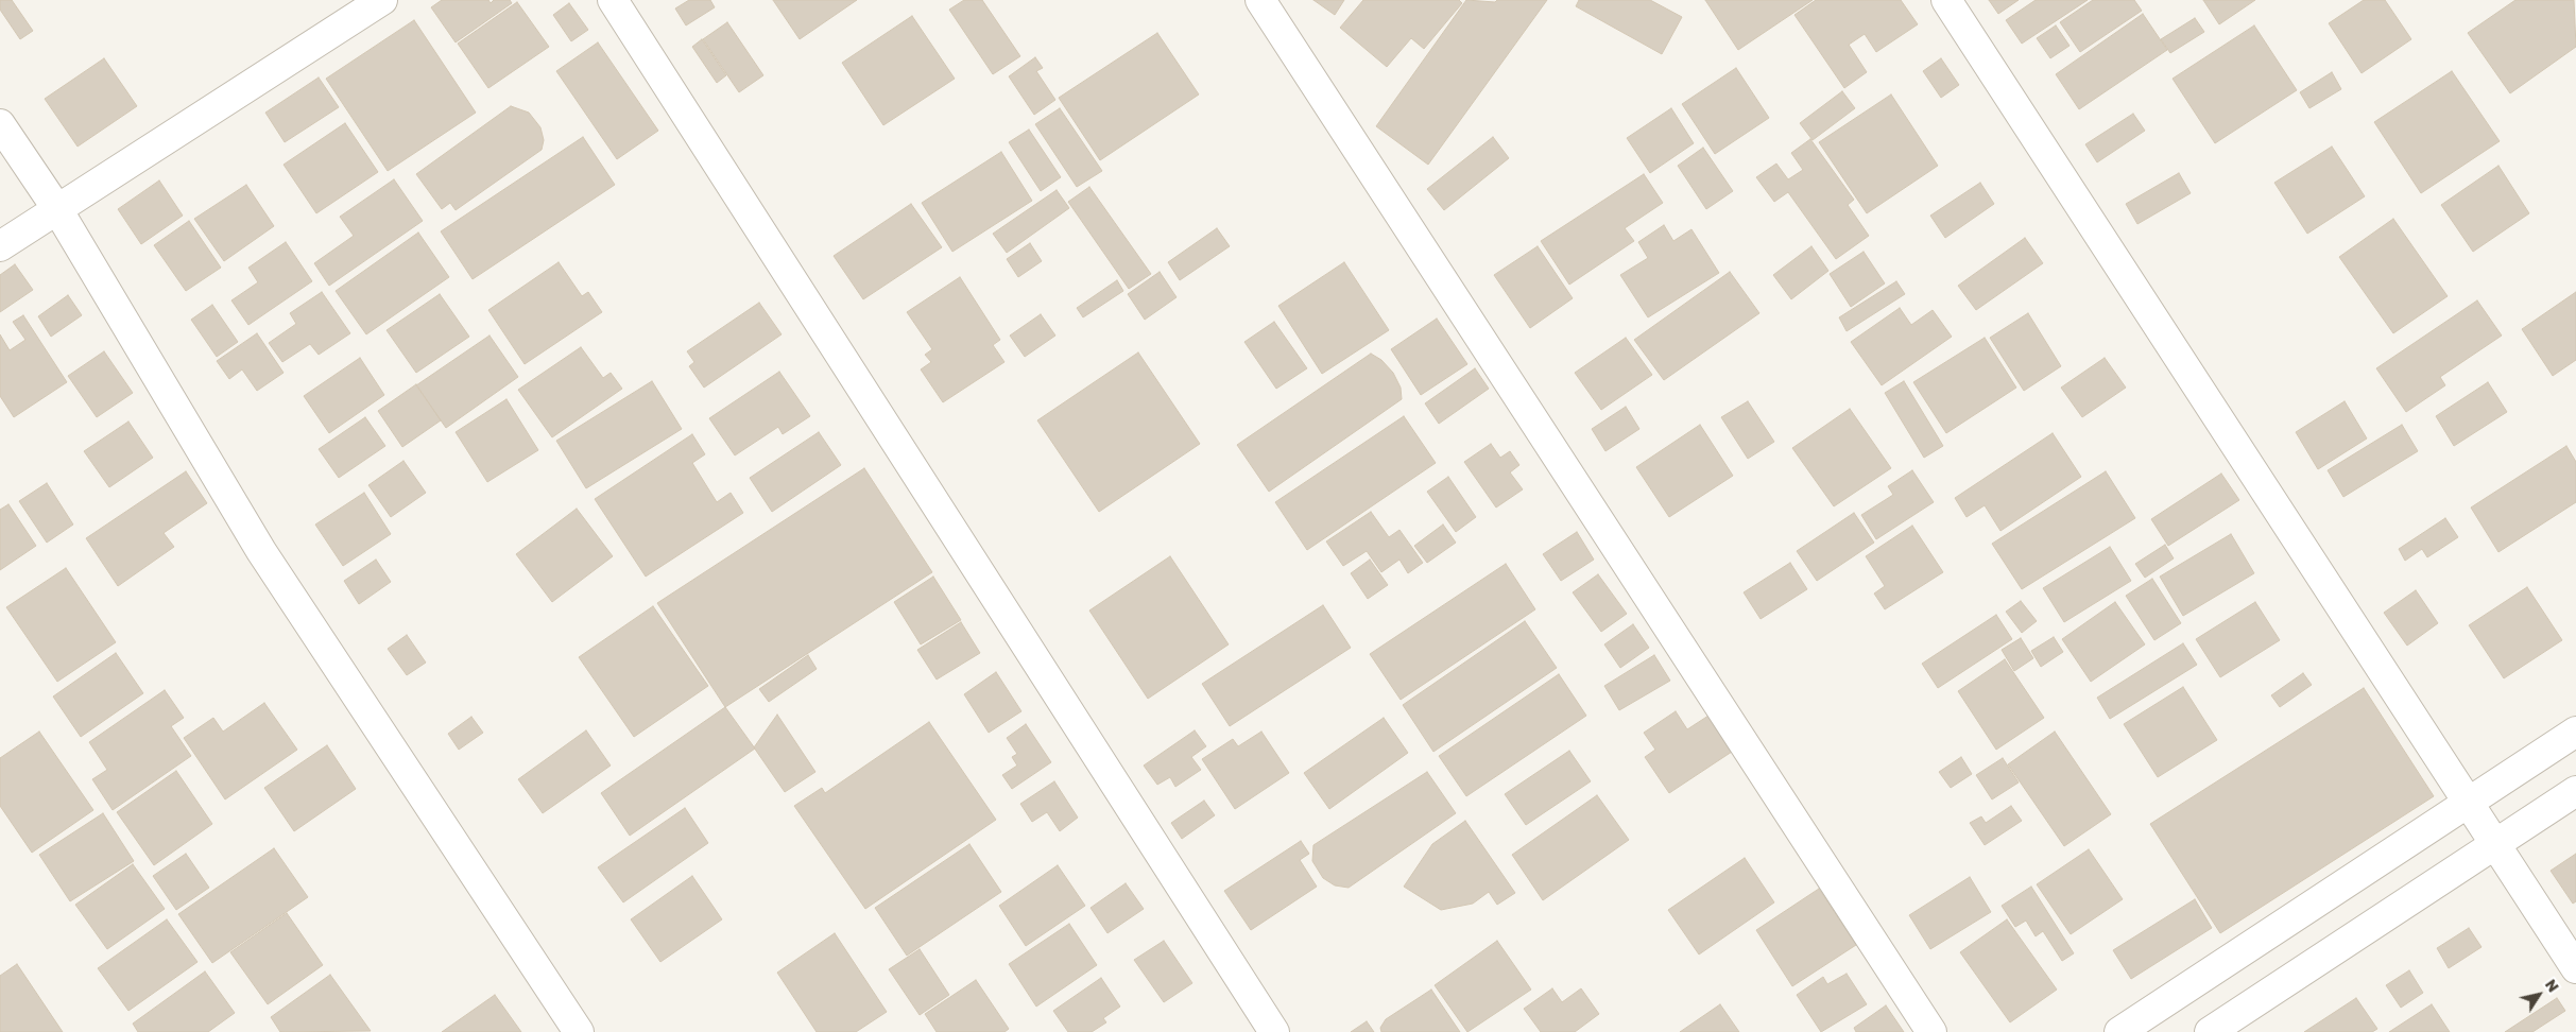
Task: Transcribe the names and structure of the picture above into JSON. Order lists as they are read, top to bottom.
{
  "north": "top right"
}
